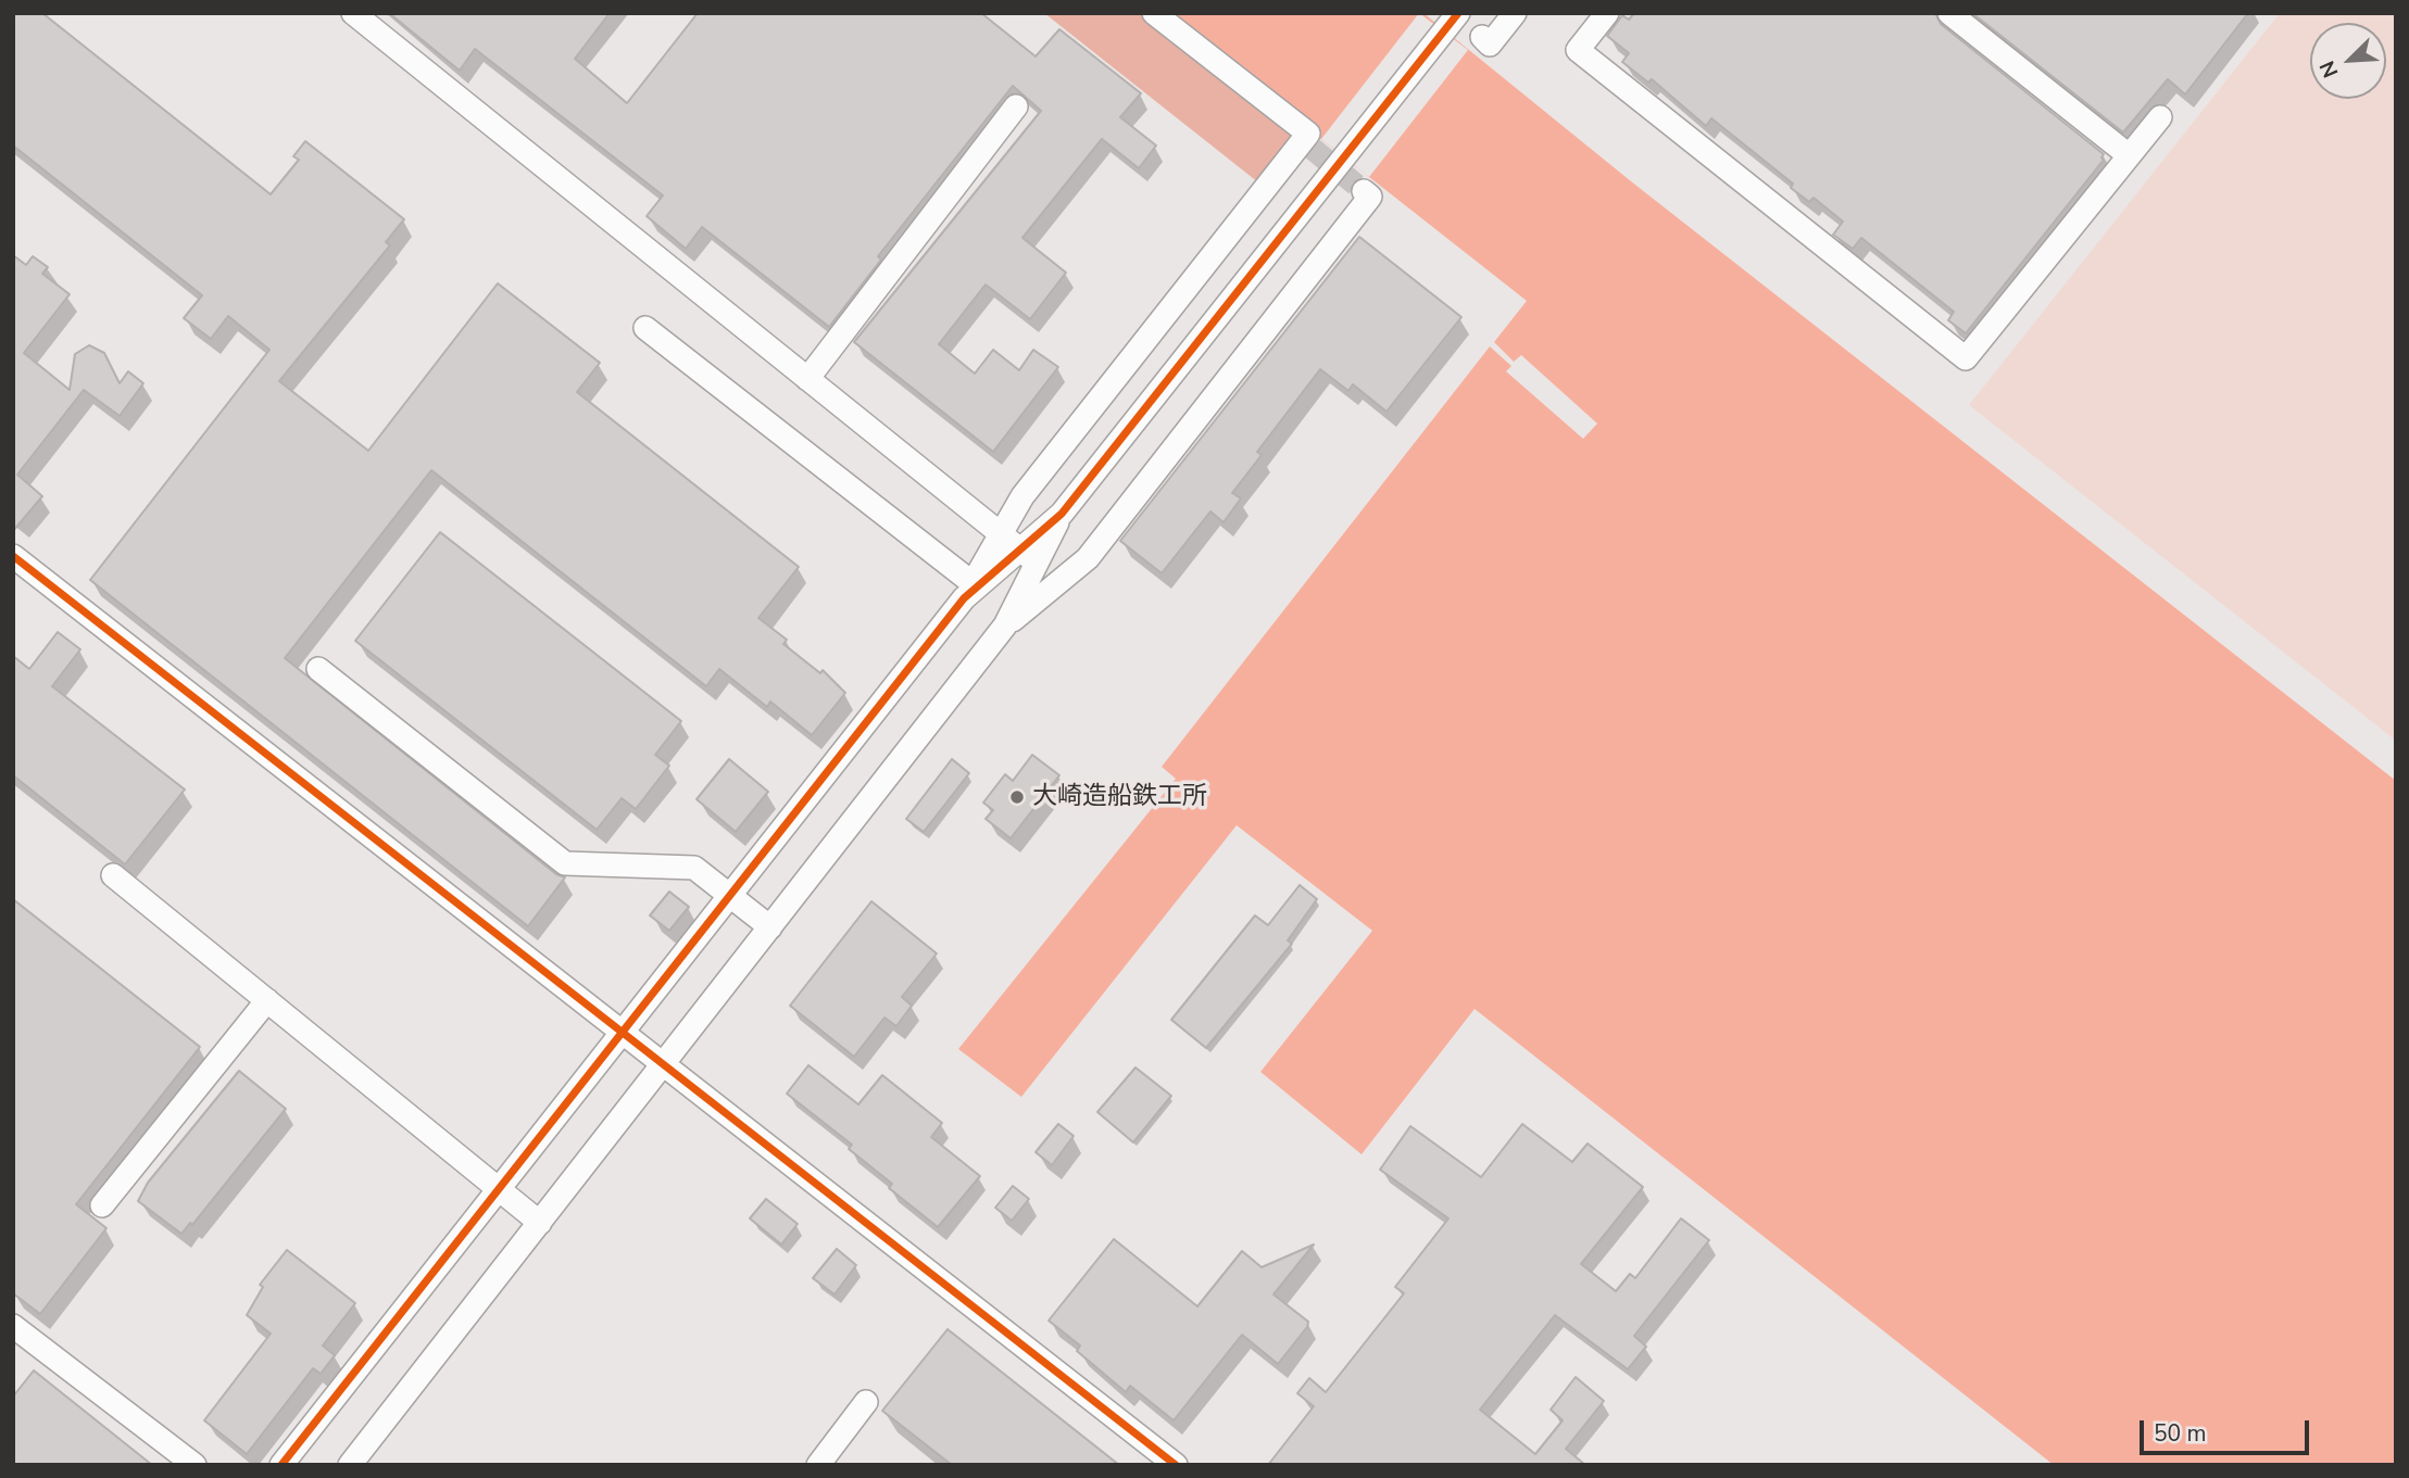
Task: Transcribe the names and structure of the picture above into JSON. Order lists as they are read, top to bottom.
{
  "places": ["大崎造船鉄工所"],
  "scale_bar": "50 m",
  "north": "bottom left"
}
